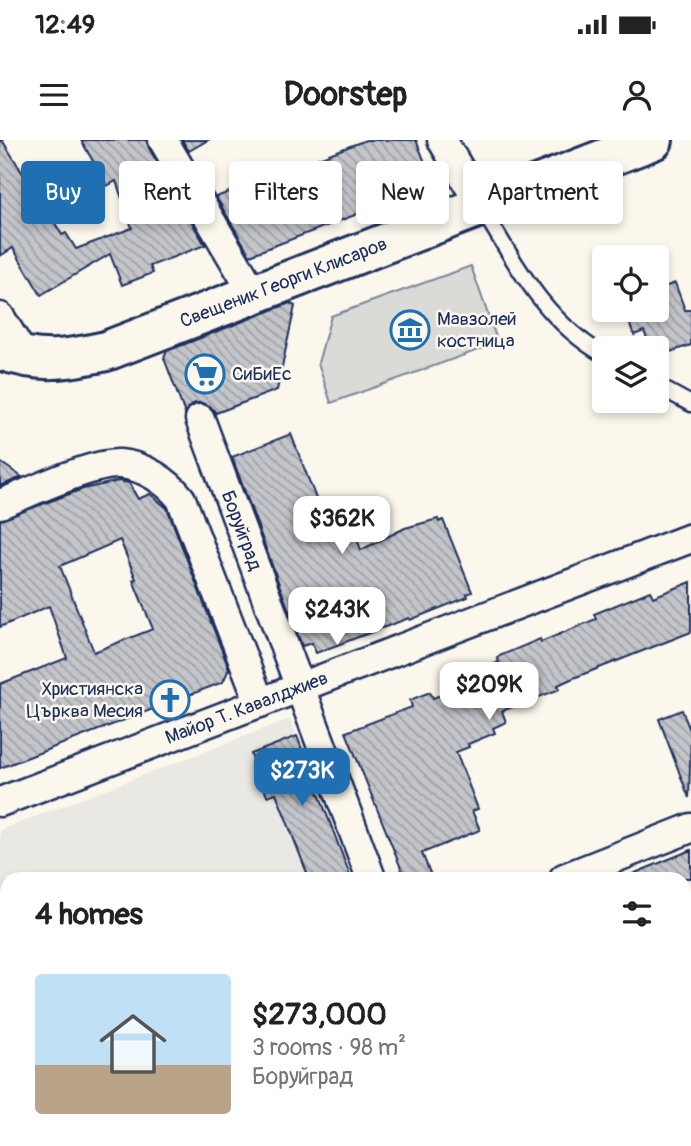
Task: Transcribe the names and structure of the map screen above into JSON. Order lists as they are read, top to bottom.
{
  "streets": {
    "street": ["Свещеник Георги Клисаров", "Боруйград", "Майор Т. Кавалджиев"]
  },
  "crossings": [
    ["Боруйград", "Майор Т. Кавалджиев"]
  ],
  "places": {
    "museum": ["Мавзолей костница"],
    "supermarket": ["СиБиЕс"],
    "church": ["Християнска Църква Месия"]
  },
  "page": {
    "status": "12:49",
    "header": "Doorstep",
    "chip": [
      "Buy",
      "Rent",
      "Filters",
      "New",
      "Apartment"
    ],
    "price": [
      "$362K",
      "$243K",
      "$209K",
      "$273K"
    ],
    "heading": "4 homes",
    "list": [
      {
        "name": "$273,000",
        "note": "3 rooms · 98 m² · Боруйград"
      }
    ]
  }
}
